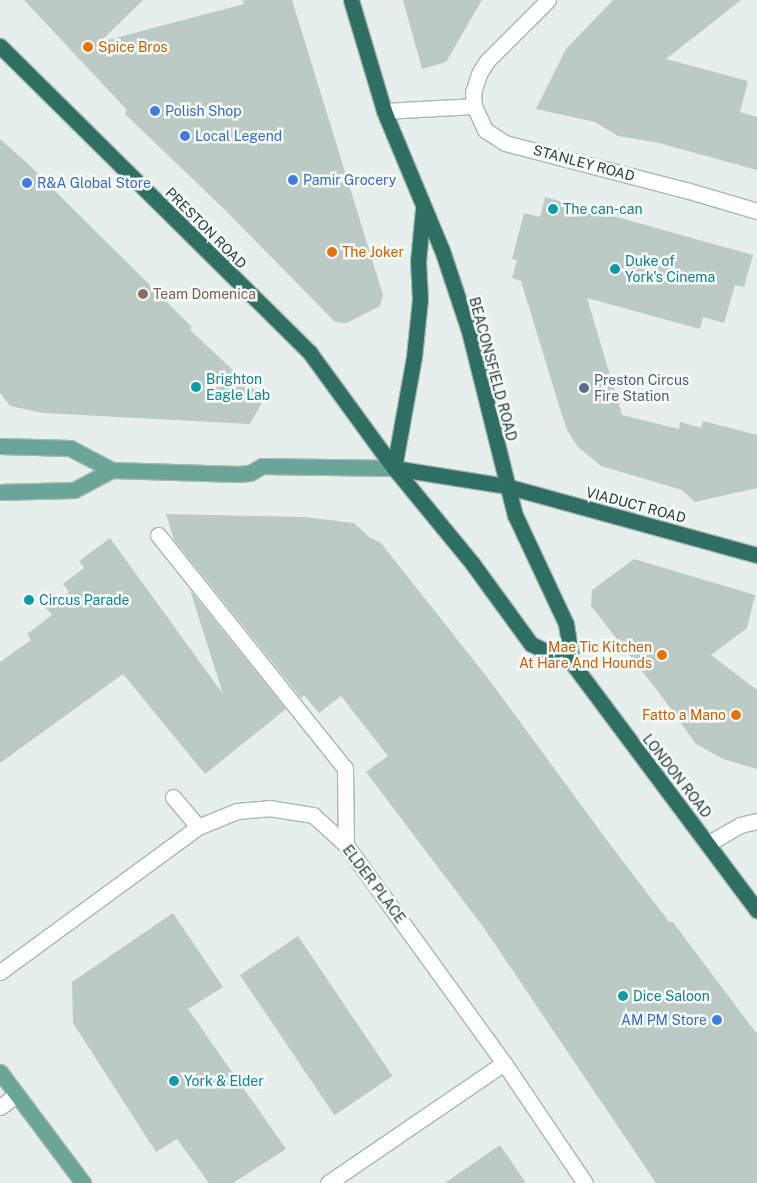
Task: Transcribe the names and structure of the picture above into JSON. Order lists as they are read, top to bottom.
{
  "streets": {
    "highway": [
      "PRESTON ROAD",
      "BEACONSFIELD ROAD",
      "VIADUCT ROAD",
      "LONDON ROAD"
    ],
    "street": ["STANLEY ROAD", "ELDER PLACE"]
  },
  "crossings": [
    ["PRESTON ROAD", "BEACONSFIELD ROAD"],
    ["PRESTON ROAD", "VIADUCT ROAD"],
    ["BEACONSFIELD ROAD", "VIADUCT ROAD"],
    ["BEACONSFIELD ROAD", "LONDON ROAD"],
    ["VIADUCT ROAD", "LONDON ROAD"]
  ],
  "places": [
    "Spice Bros",
    "Polish Shop",
    "Local Legend",
    "Pamir Grocery",
    "R&A Global Store",
    "The can-can",
    "The Joker",
    "Duke of York's Cinema",
    "Team Domenica",
    "Brighton Eagle Lab",
    "Preston Circus Fire Station",
    "Circus Parade",
    "Mae Tic Kitchen At Hare And Hounds",
    "Fatto a Mano",
    "Dice Saloon",
    "AM PM Store",
    "York & Elder"
  ]
}
